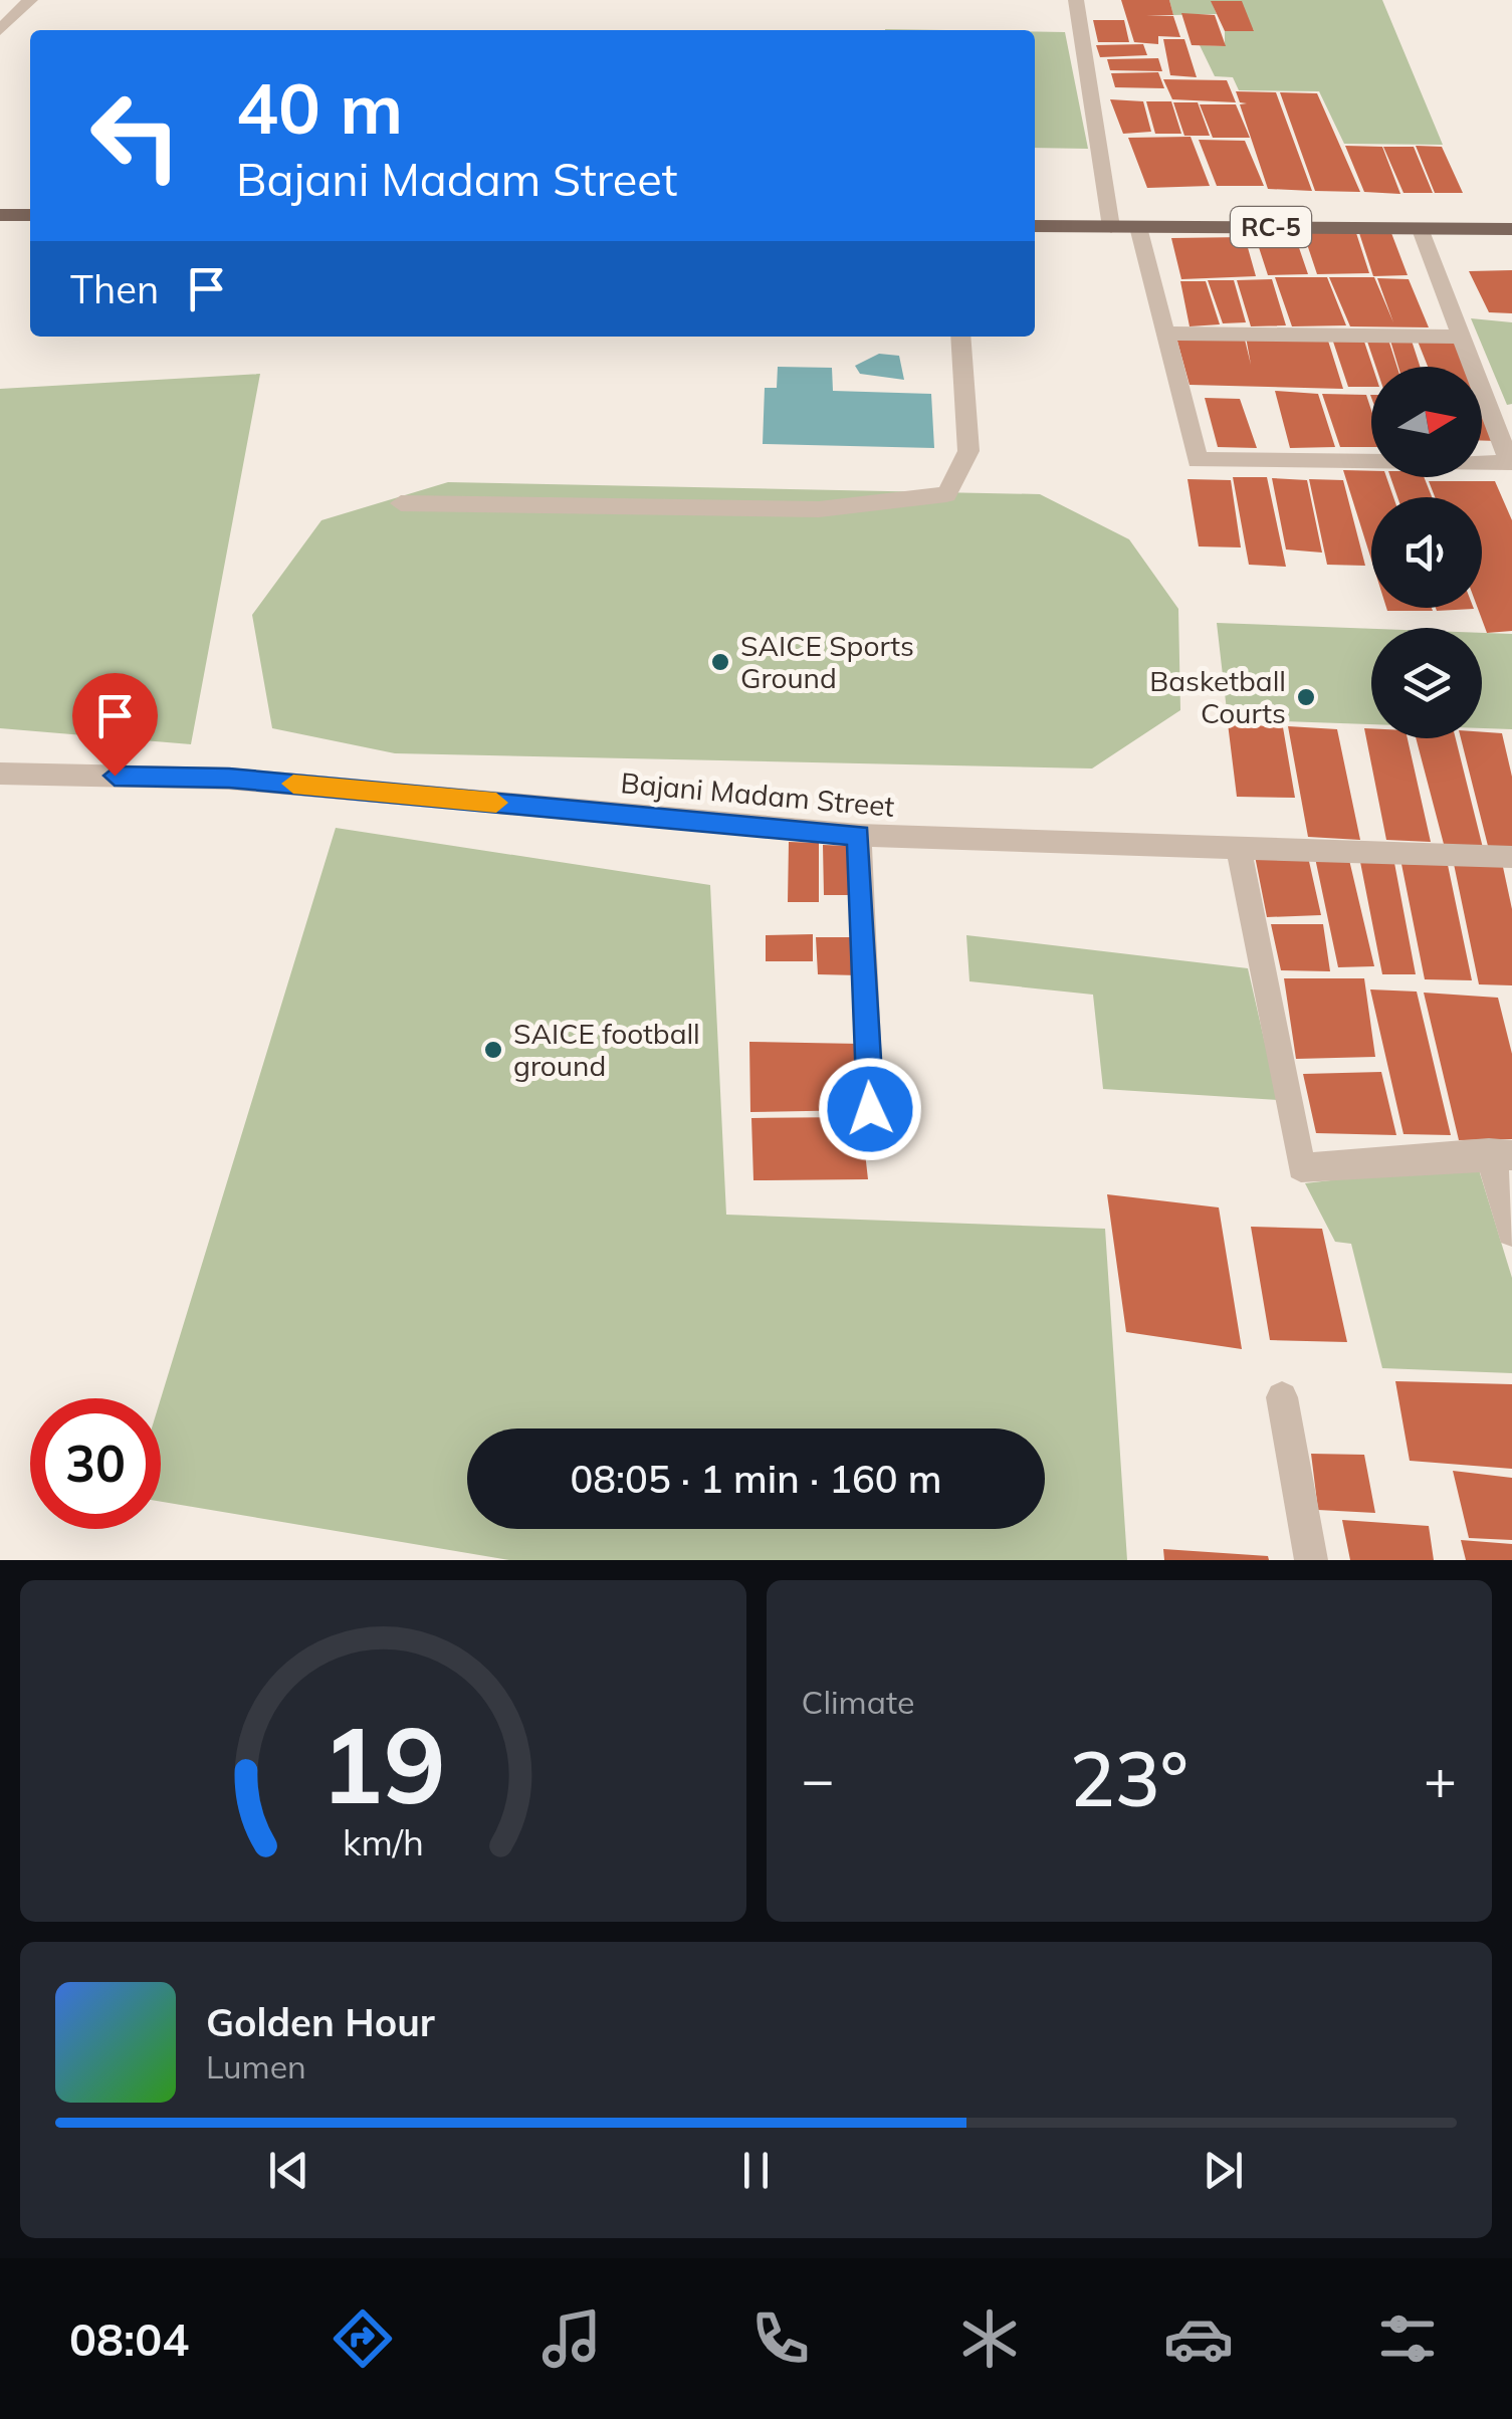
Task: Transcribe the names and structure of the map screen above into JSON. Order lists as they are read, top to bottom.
{
  "streets": {
    "main road": ["RC-5"],
    "street": ["Bajani Madam Street"]
  },
  "places": ["SAICE Sports Ground", "Basketball Courts", "SAICE football ground"],
  "north": "right",
  "page": {
    "turn": ["40 m", "Bajani Madam Street"],
    "then": "Then",
    "limit": "30",
    "trip": "08:05 · 1 min · 160 m",
    "tile": "Climate",
    "heat": ["−", "23°", "+"],
    "song": ["Golden Hour", "Lumen"],
    "tabs": "08:04",
    "gauge": ["19", "km/h"]
  }
}
